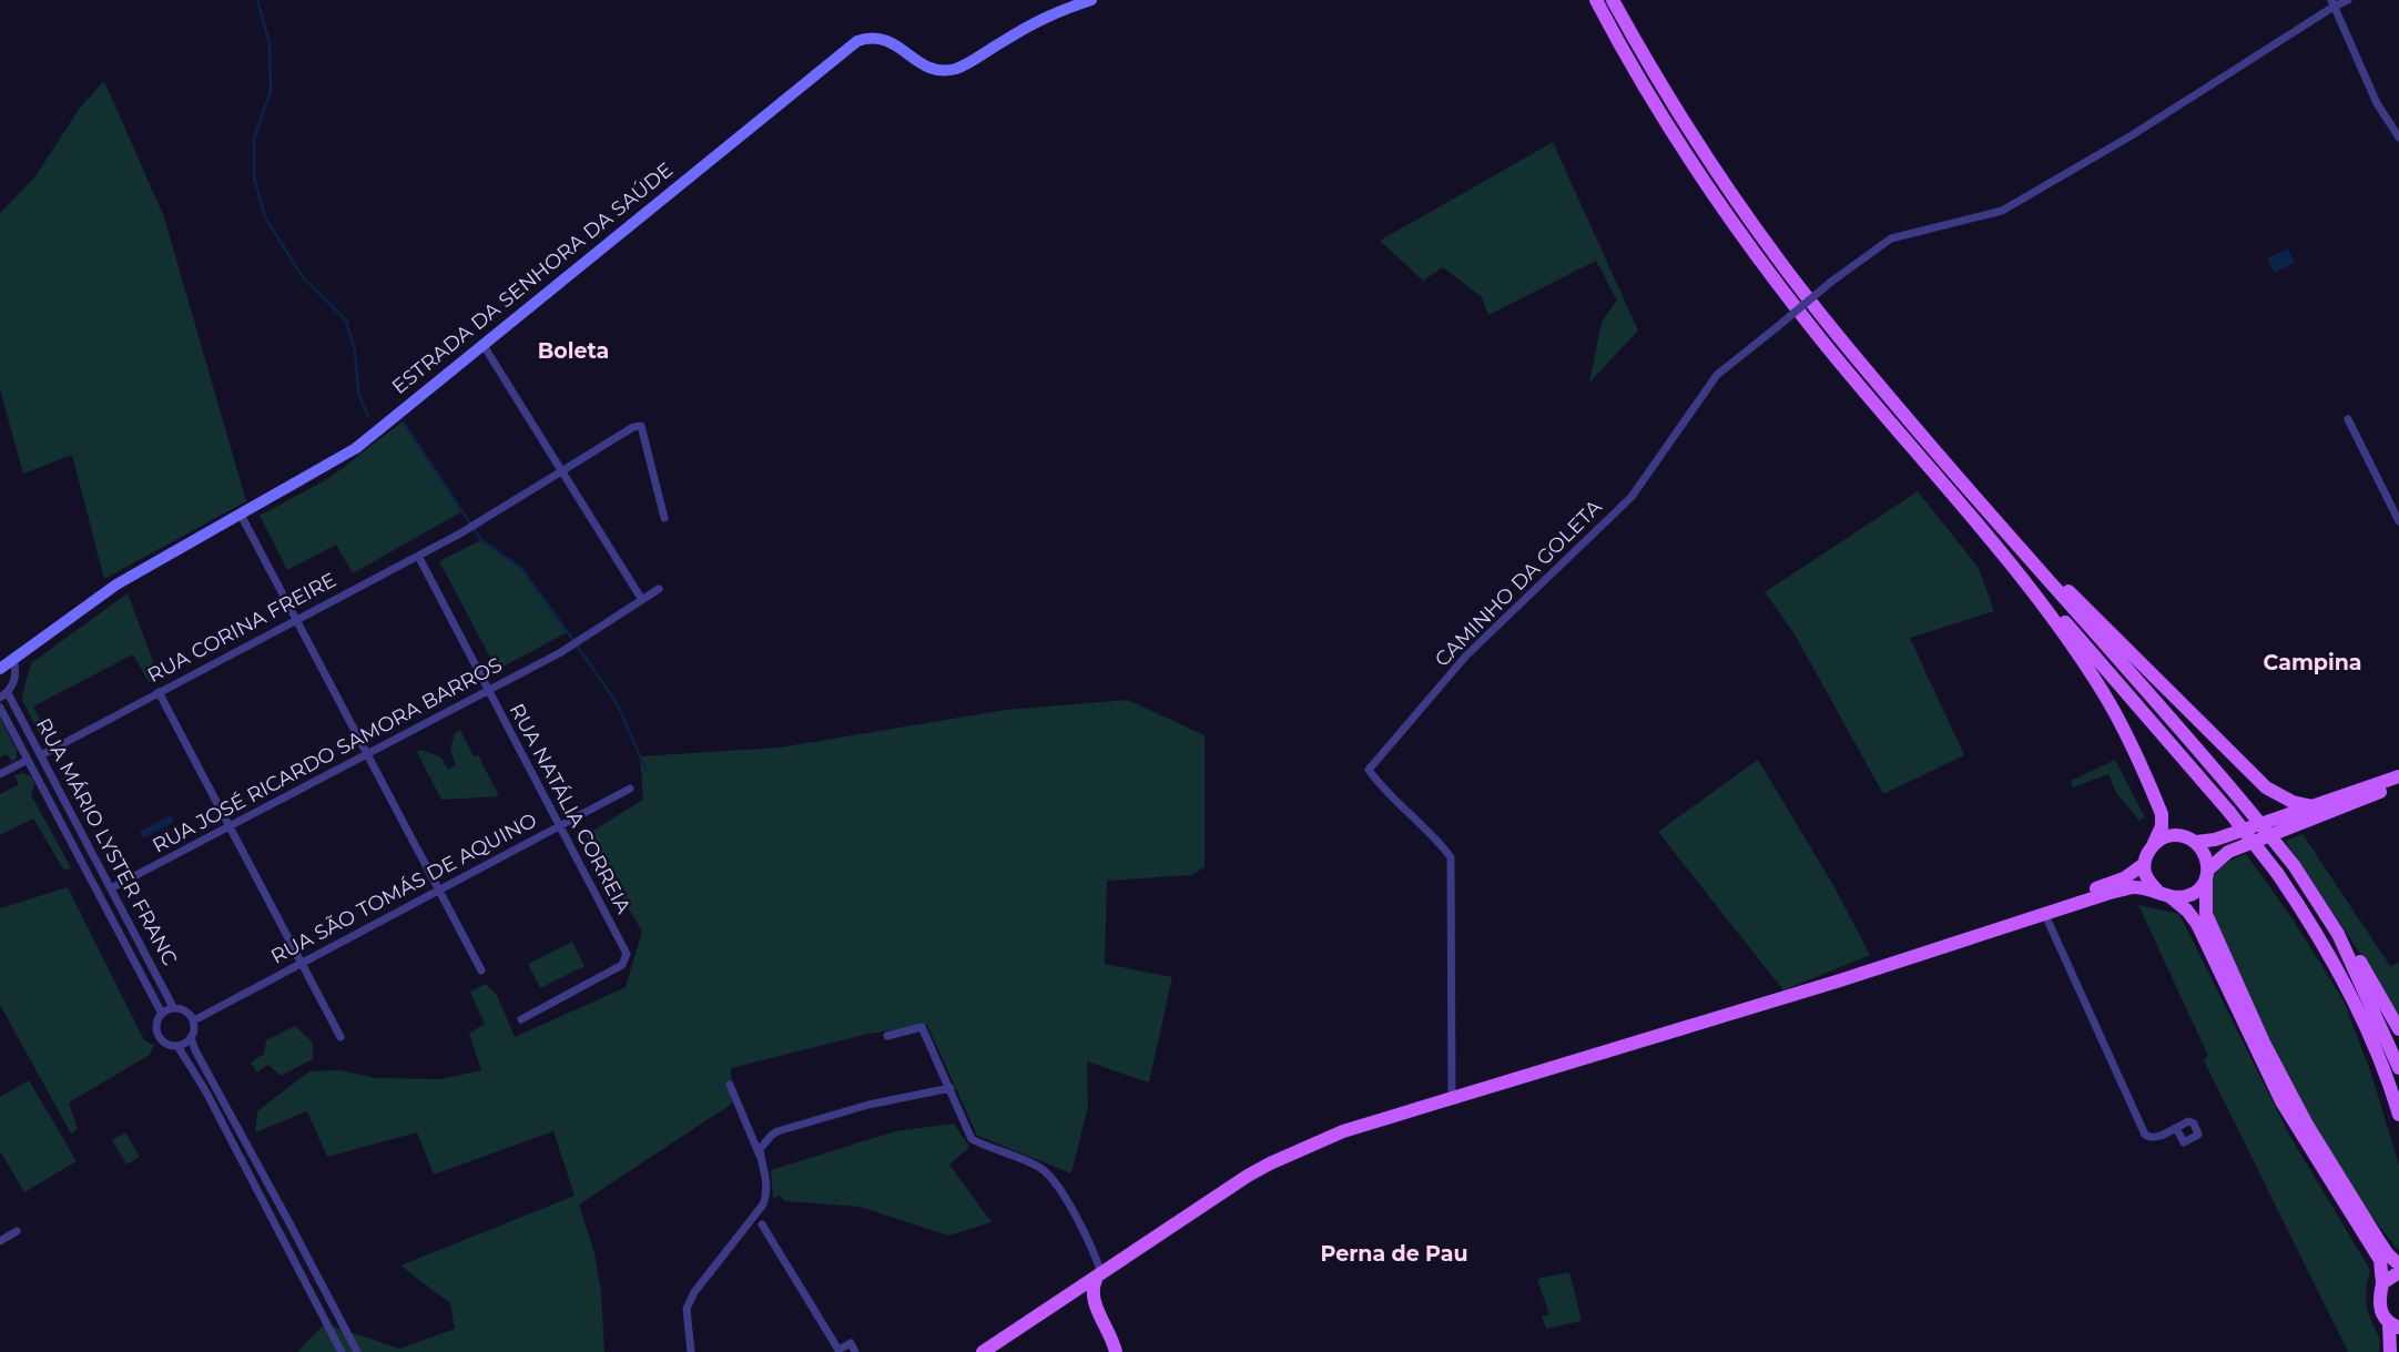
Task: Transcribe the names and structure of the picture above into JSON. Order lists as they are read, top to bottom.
{
  "streets": {
    "street": [
      "ESTRADA DA SENHORA DA SAÚDE",
      "CAMINHO DA GOLETA",
      "RUA CORINA FREIRE",
      "RUA JOSÉ RICARDO SAMORA BARROS",
      "RUA NATÁLIA CORREIA",
      "RUA MÁRIO LYSTER FRANC",
      "RUA SÃO TOMÁS DE AQUINO"
    ]
  },
  "crossings": [
    ["RUA CORINA FREIRE", "RUA NATÁLIA CORREIA"],
    ["RUA CORINA FREIRE", "RUA MÁRIO LYSTER FRANC"],
    ["RUA JOSÉ RICARDO SAMORA BARROS", "RUA NATÁLIA CORREIA"],
    ["RUA JOSÉ RICARDO SAMORA BARROS", "RUA MÁRIO LYSTER FRANC"],
    ["RUA NATÁLIA CORREIA", "RUA SÃO TOMÁS DE AQUINO"],
    ["RUA MÁRIO LYSTER FRANC", "RUA SÃO TOMÁS DE AQUINO"]
  ],
  "districts": ["Boleta", "Campina", "Perna de Pau"]
}
